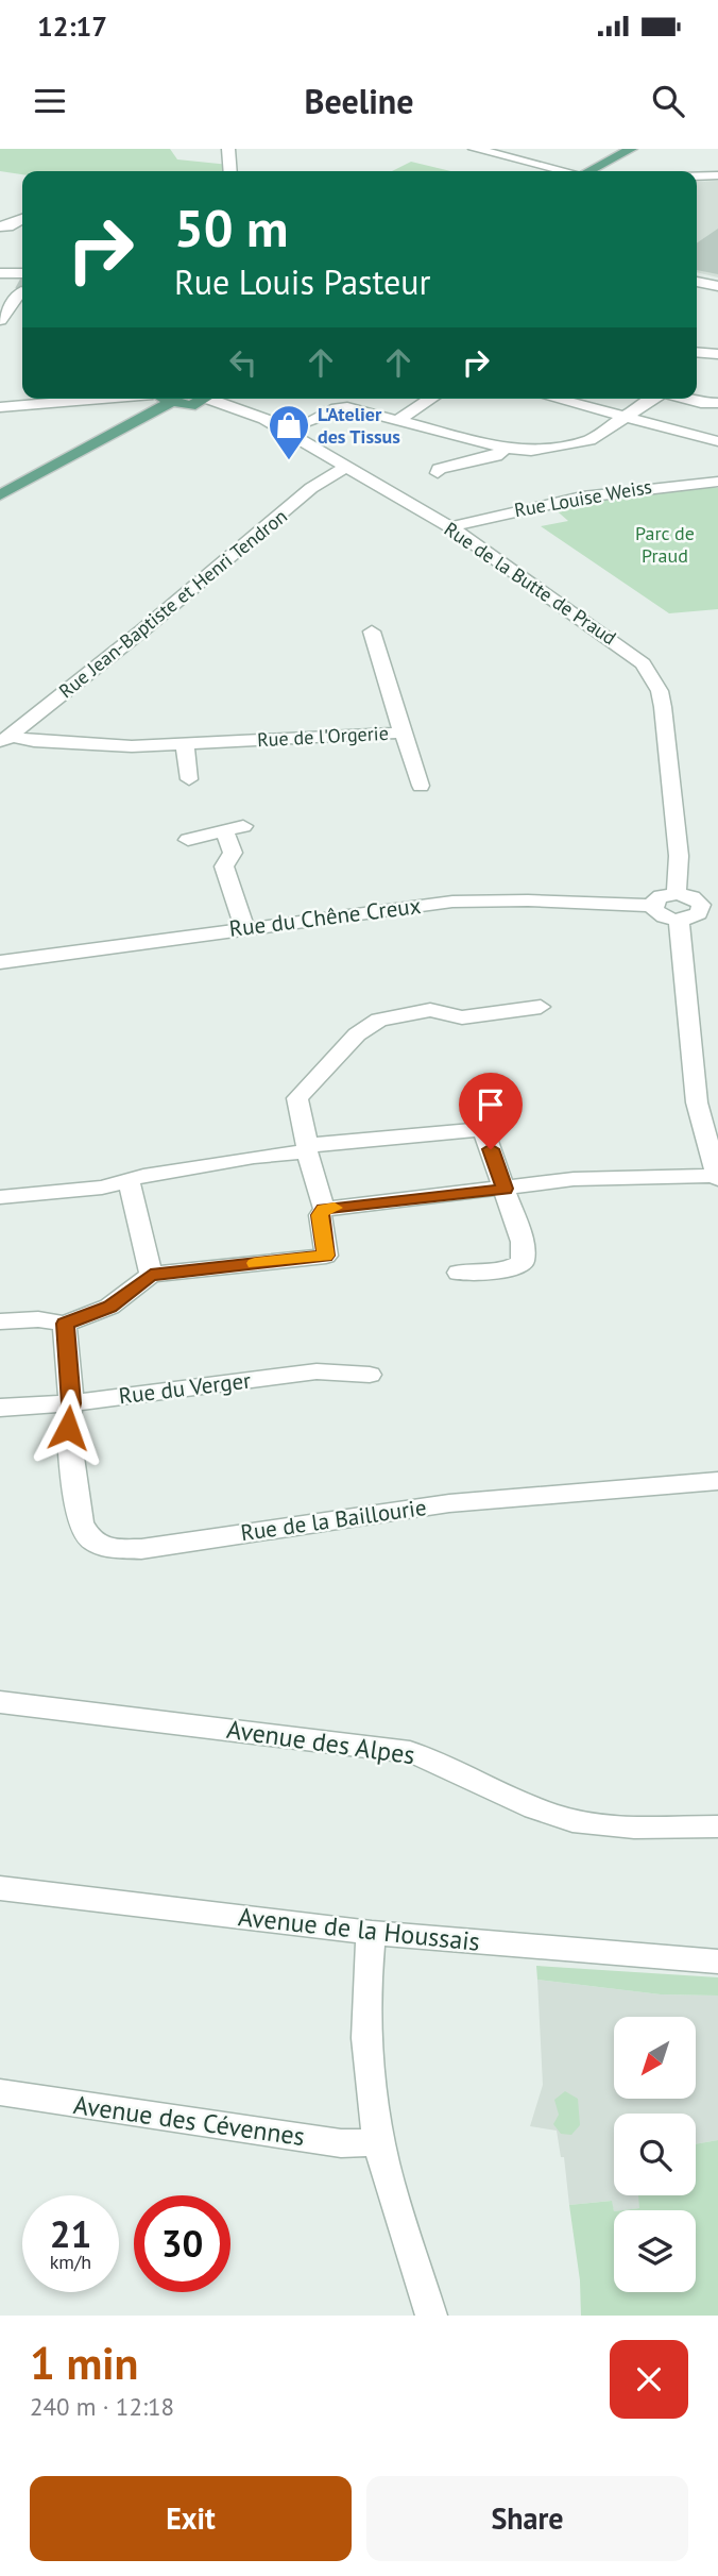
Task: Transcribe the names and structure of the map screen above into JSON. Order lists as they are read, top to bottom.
{
  "streets": {
    "street": [
      "Rue Louise Weiss",
      "Rue de la Butte de Praud",
      "Rue Jean-Baptiste et Henri Tendron",
      "Rue de l'Orgerie",
      "Rue du Chêne Creux",
      "Rue du Verger",
      "Rue de la Baillourie",
      "Avenue des Alpes",
      "Avenue de la Houssais",
      "Avenue des Cévennes"
    ]
  },
  "crossings": [
    ["Rue Louise Weiss", "Rue de la Butte de Praud"],
    ["Rue de la Butte de Praud", "Rue Jean-Baptiste et Henri Tendron"],
    ["Rue Jean-Baptiste et Henri Tendron", "Rue de l'Orgerie"],
    ["Rue du Verger", "Rue de la Baillourie"]
  ],
  "parks": ["Parc de Praud"],
  "places": {
    "shop": ["L'Atelier des Tissus"]
  },
  "north": "bottom left",
  "page": {
    "status": "12:17",
    "header": "Beeline",
    "turn": ["50 m", "Rue Louis Pasteur"],
    "speed": "21 km/h",
    "limit": "30",
    "heading": ["1 min", "240 m · 12:18"],
    "buttons": ["Exit", "Share"]
  }
}
